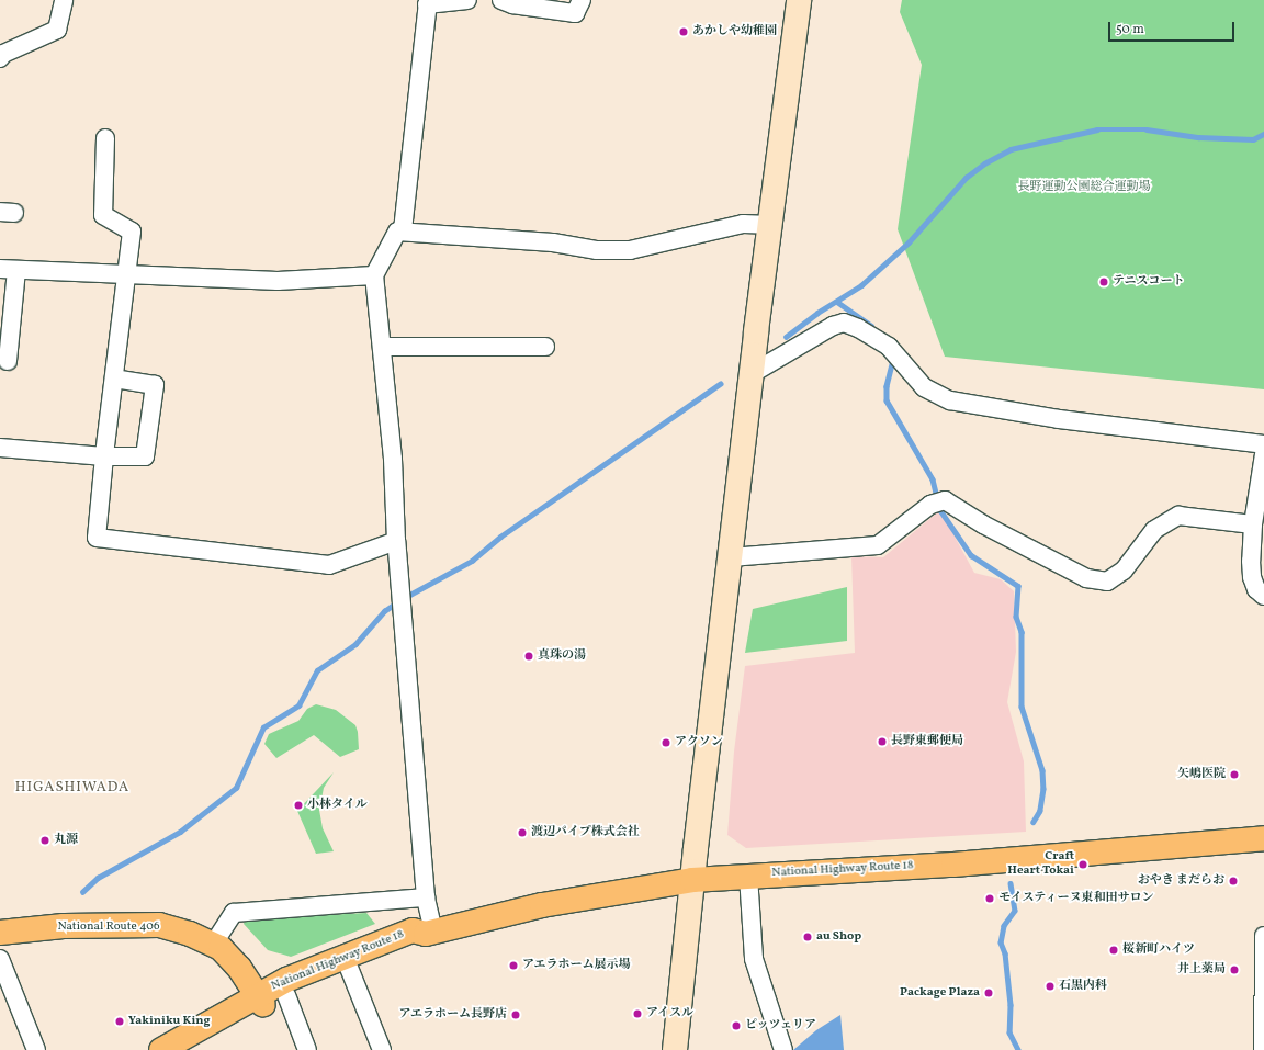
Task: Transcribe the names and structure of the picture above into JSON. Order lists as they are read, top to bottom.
{
  "streets": {
    "highway": ["National Highway Route 18", "National Route 406"]
  },
  "crossings": [
    ["National Highway Route 18", "National Route 406"]
  ],
  "districts": ["HIGASHIWADA"],
  "parks": ["長野運動公園総合運動場"],
  "places": [
    "あかしや幼稚園",
    "テニスコート",
    "真珠の湯",
    "長野東郵便局",
    "アクソン",
    "矢嶋医院",
    "小林タイル",
    "渡辺パイプ株式会社",
    "丸源",
    "Craft Heart Tokai",
    "おやき まだらお",
    "モイスティーヌ東和田サロン",
    "au Shop",
    "桜新町ハイツ",
    "アエラホーム展示場",
    "井上薬局",
    "石黒内科",
    "Package Plaza",
    "アイスル",
    "アエラホーム長野店",
    "Yakiniku King",
    "ピッツェリア"
  ],
  "scale_bar": "50 m"
}
